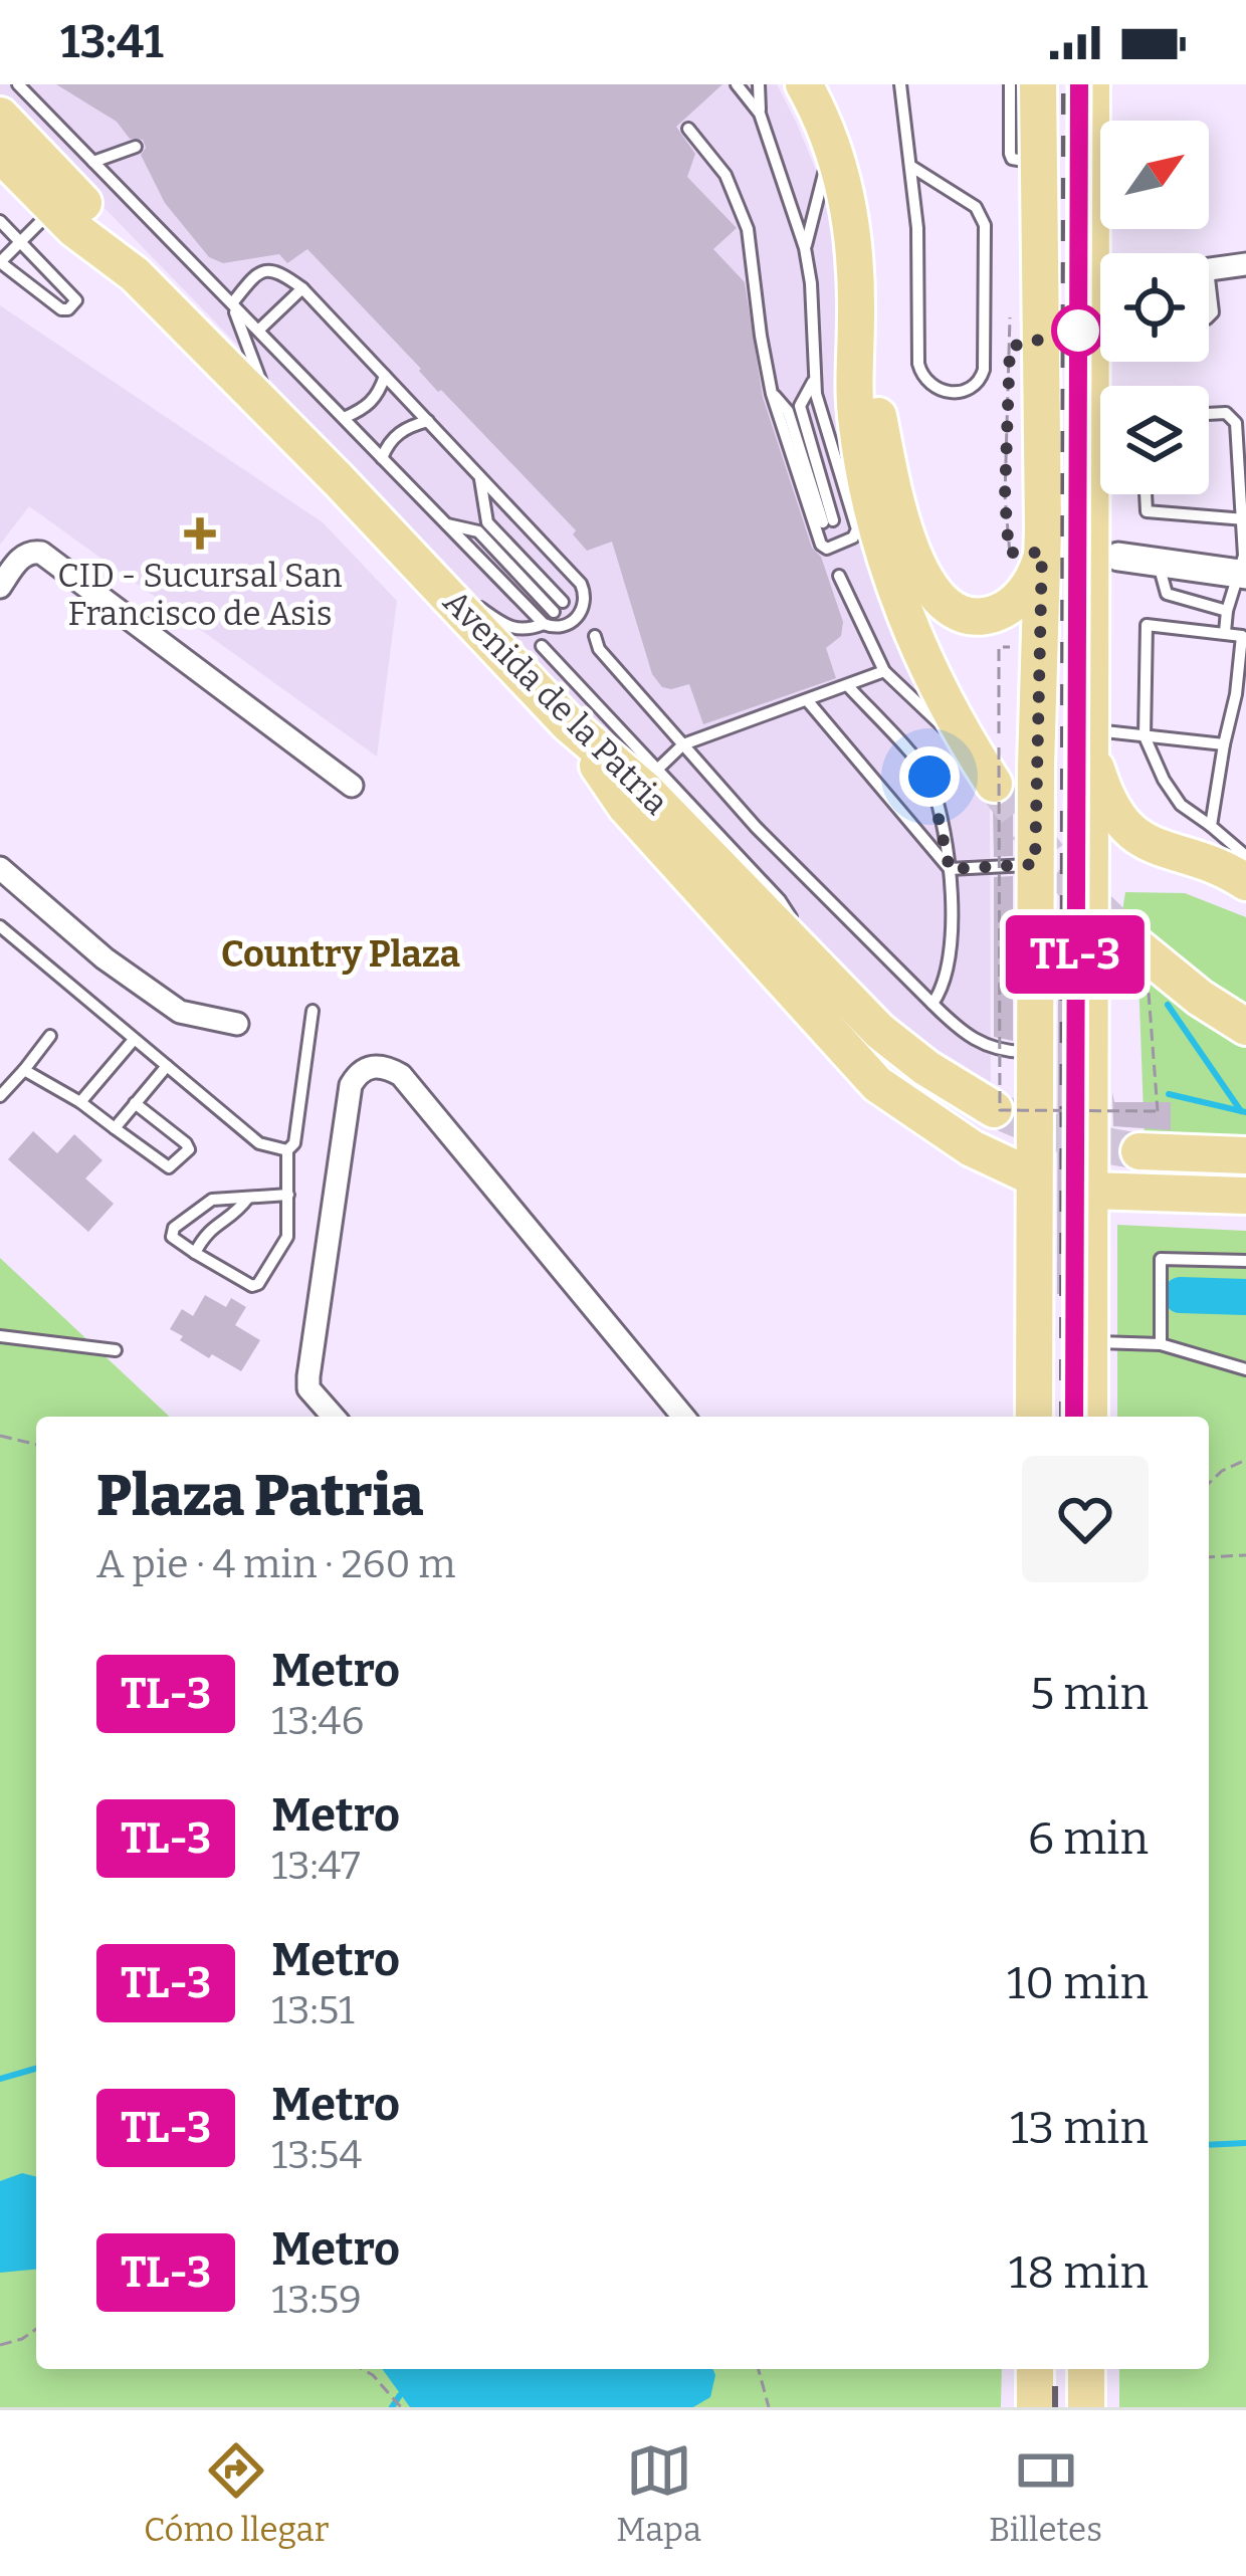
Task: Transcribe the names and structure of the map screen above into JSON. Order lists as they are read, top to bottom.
{
  "streets": {
    "main road": ["Avenida de la Patria"]
  },
  "districts": ["Country Plaza"],
  "places": {
    "health": ["CID - Sucursal San Francisco de Asis"]
  },
  "lines": ["metro line TL-3"],
  "north": "top right",
  "page": {
    "status": "13:41",
    "on_map": "TL-3",
    "heading": ["Plaza Patria", "A pie · 4 min · 260 m"],
    "list": [
      {
        "mark": "TL-3",
        "name": "Metro",
        "note": "13:46",
        "value": "5 min"
      },
      {
        "mark": "TL-3",
        "name": "Metro",
        "note": "13:47",
        "value": "6 min"
      },
      {
        "mark": "TL-3",
        "name": "Metro",
        "note": "13:51",
        "value": "10 min"
      },
      {
        "mark": "TL-3",
        "name": "Metro",
        "note": "13:54",
        "value": "13 min"
      },
      {
        "mark": "TL-3",
        "name": "Metro",
        "note": "13:59",
        "value": "18 min"
      }
    ],
    "tabs": ["Cómo llegar", "Mapa", "Billetes"]
  }
}
